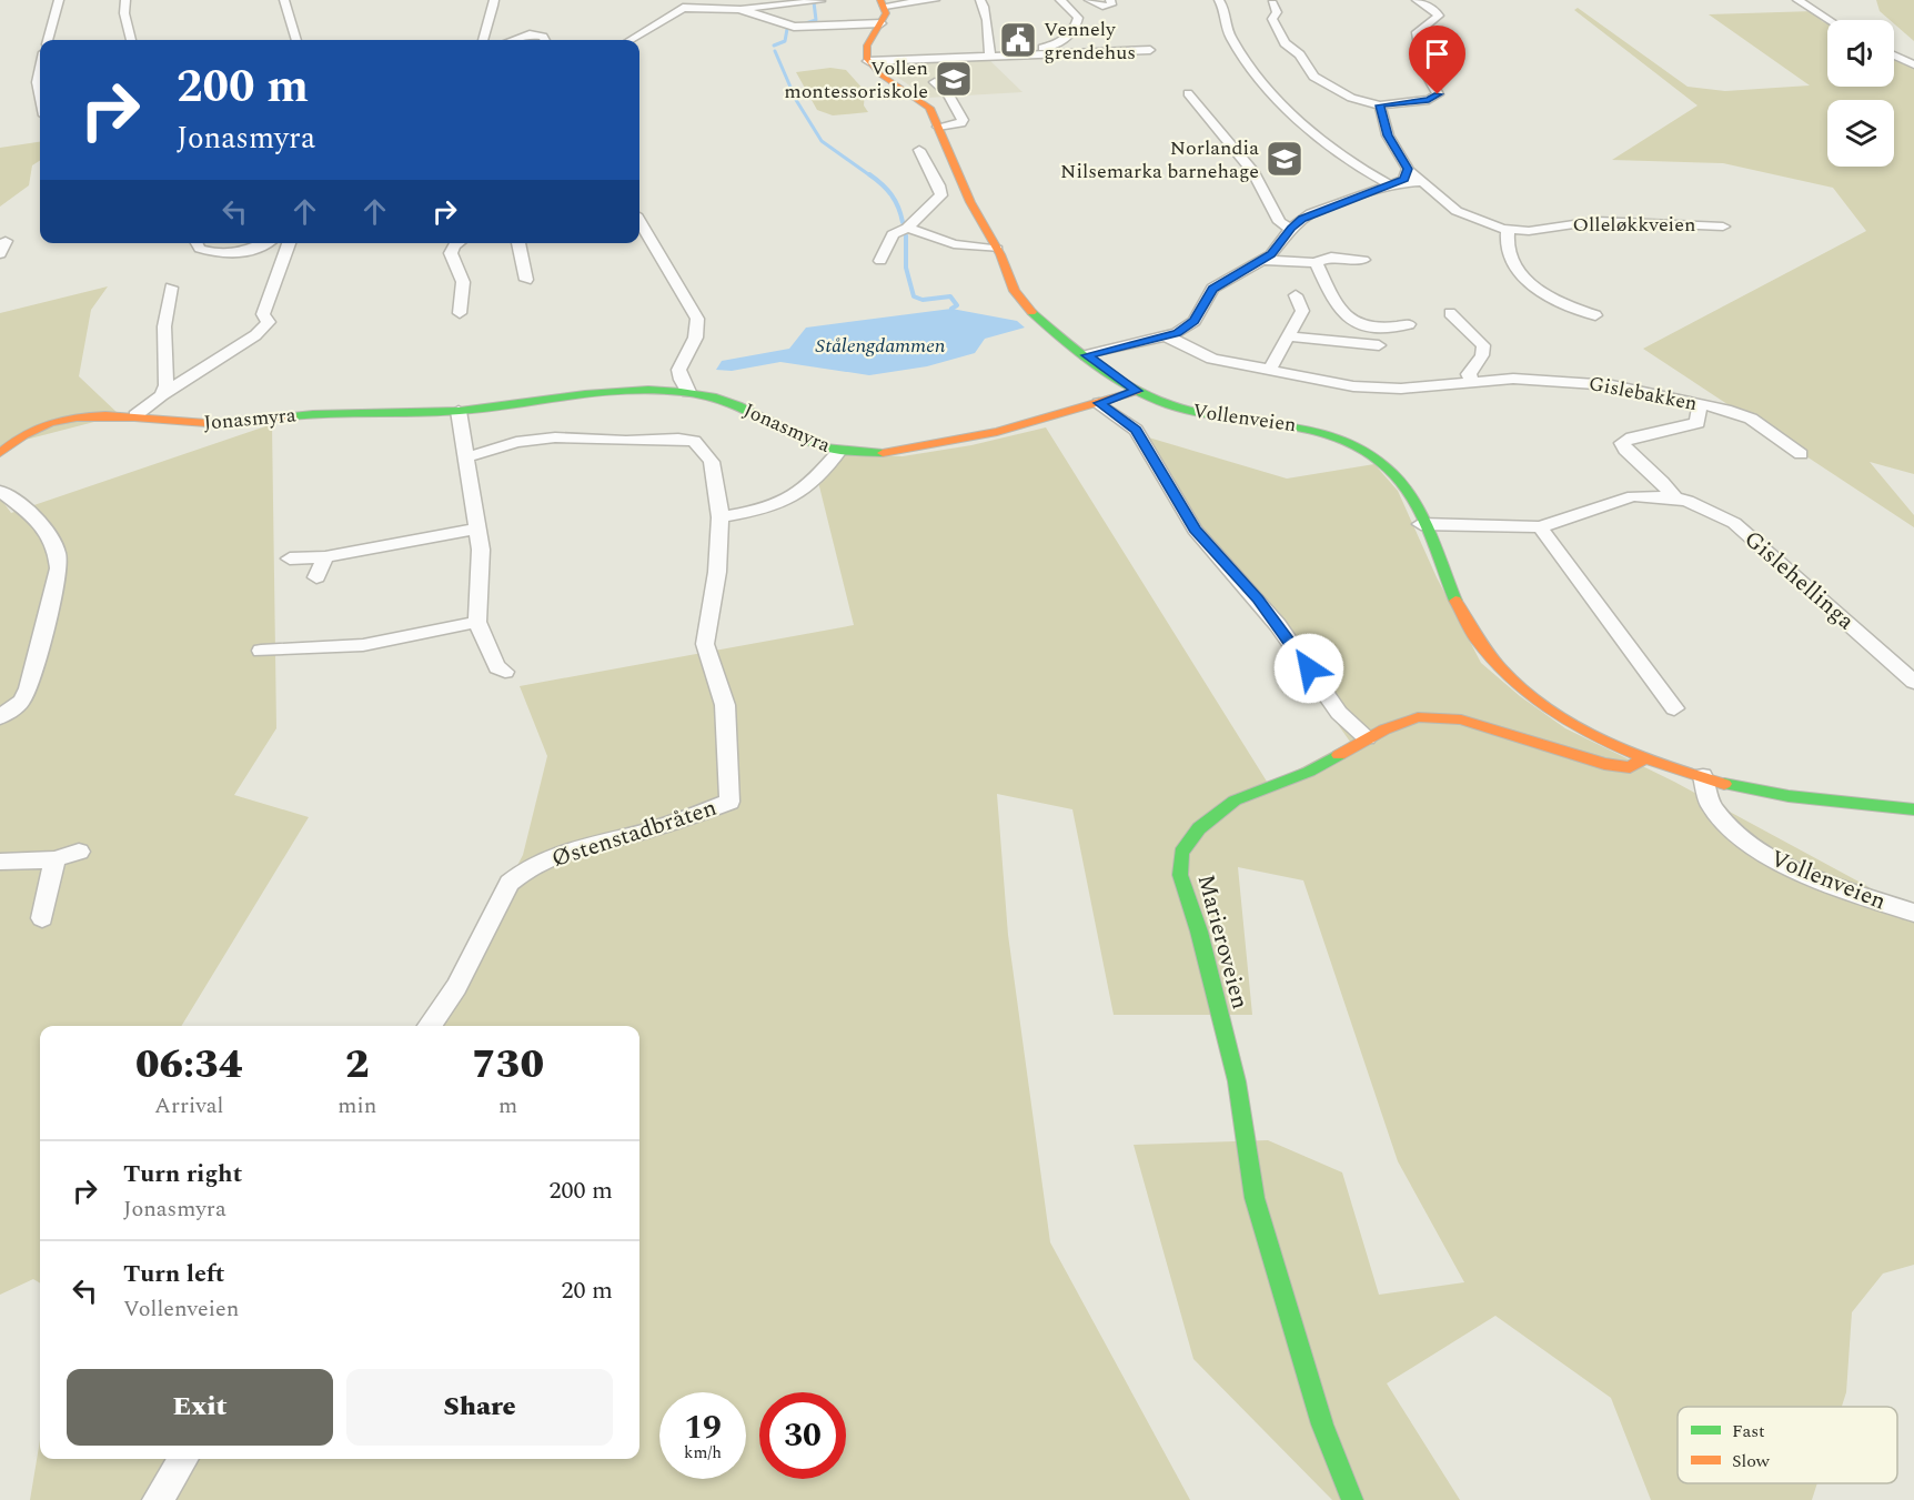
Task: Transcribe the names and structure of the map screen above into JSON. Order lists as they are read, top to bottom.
{
  "streets": {
    "main road": ["Vollenveien", "Jonasmyra", "Marieroveien"],
    "street": [
      "Olleløkkveien",
      "Gislebakken",
      "Gislehellinga",
      "Østenstadbråten"
    ]
  },
  "crossings": [
    ["Vollenveien", "Jonasmyra"],
    ["Vollenveien", "Gislehellinga"],
    ["Vollenveien", "Marieroveien"],
    ["Jonasmyra", "Østenstadbråten"]
  ],
  "water": ["Stålengdammen"],
  "places": {
    "public building": ["Vennely grendehus"],
    "school or university": ["Vollen montessoriskole", "Norlandia Nilsemarka barnehage"]
  },
  "legend": ["Fast", "Slow"],
  "page": {
    "turn": ["200 m", "Jonasmyra"],
    "eta": [
      "06:34",
      "Arrival",
      "2",
      "min",
      "730",
      "m"
    ],
    "list": [
      {
        "name": "Turn right",
        "note": "Jonasmyra",
        "value": "200 m"
      },
      {
        "name": "Turn left",
        "note": "Vollenveien",
        "value": "20 m"
      }
    ],
    "buttons": ["Exit", "Share"],
    "speed": "19 km/h",
    "limit": "30"
  }
}
